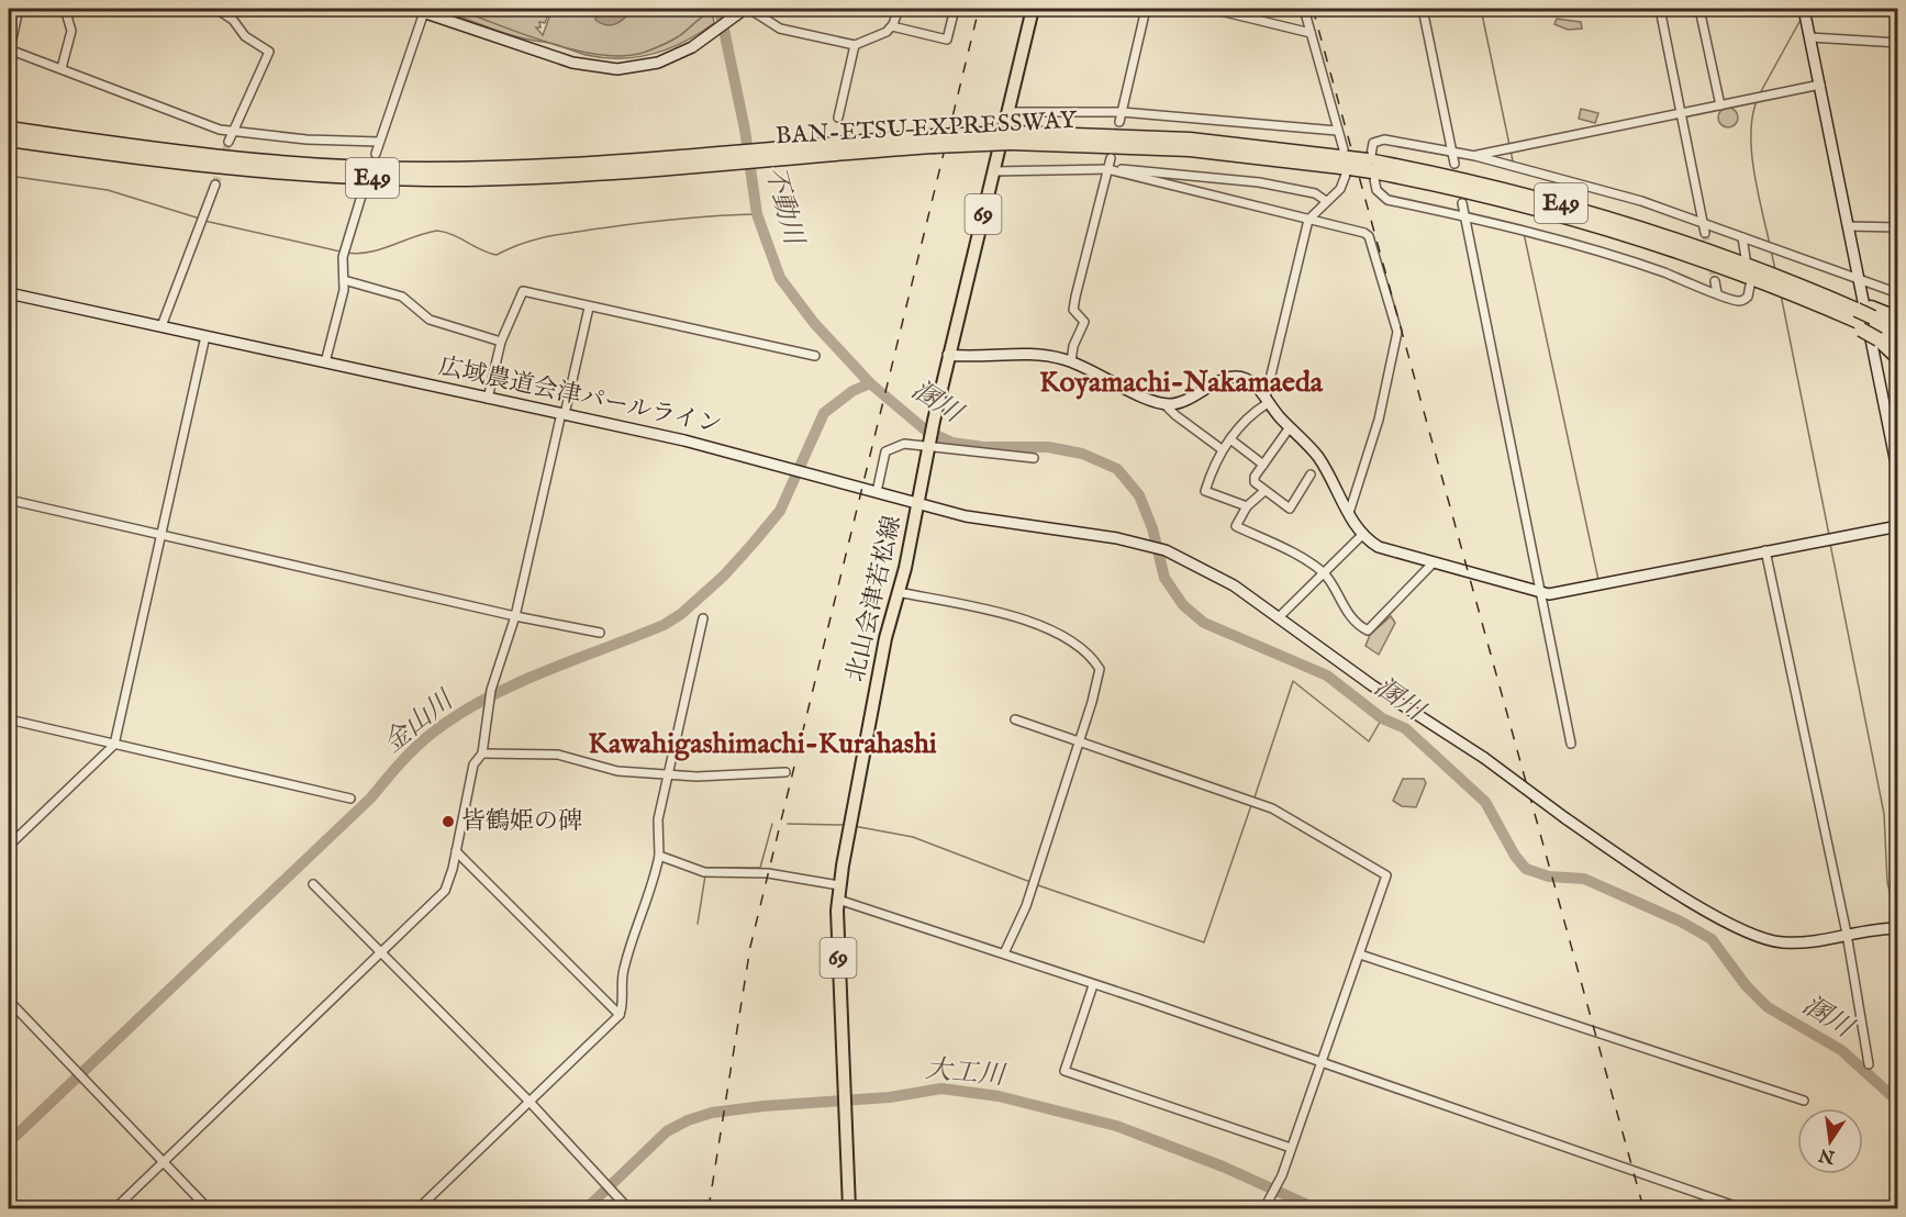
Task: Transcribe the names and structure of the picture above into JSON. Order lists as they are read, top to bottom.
{
  "streets": {
    "highway": ["BAN-ETSU EXPRESSWAY", "E49"],
    "main road": ["69", "北山会津若松線"],
    "street": ["広域農道会津パールライン"]
  },
  "crossings": [
    ["広域農道会津パールライン", "北山会津若松線"]
  ],
  "districts": ["Koyamachi-Nakamaeda", "Kawahigashimachi-Kurahashi"],
  "water": [
    "不動川",
    "溷川",
    "金山川",
    "大工川"
  ],
  "places": ["皆鶴姫の碑"],
  "north": "bottom"
}
